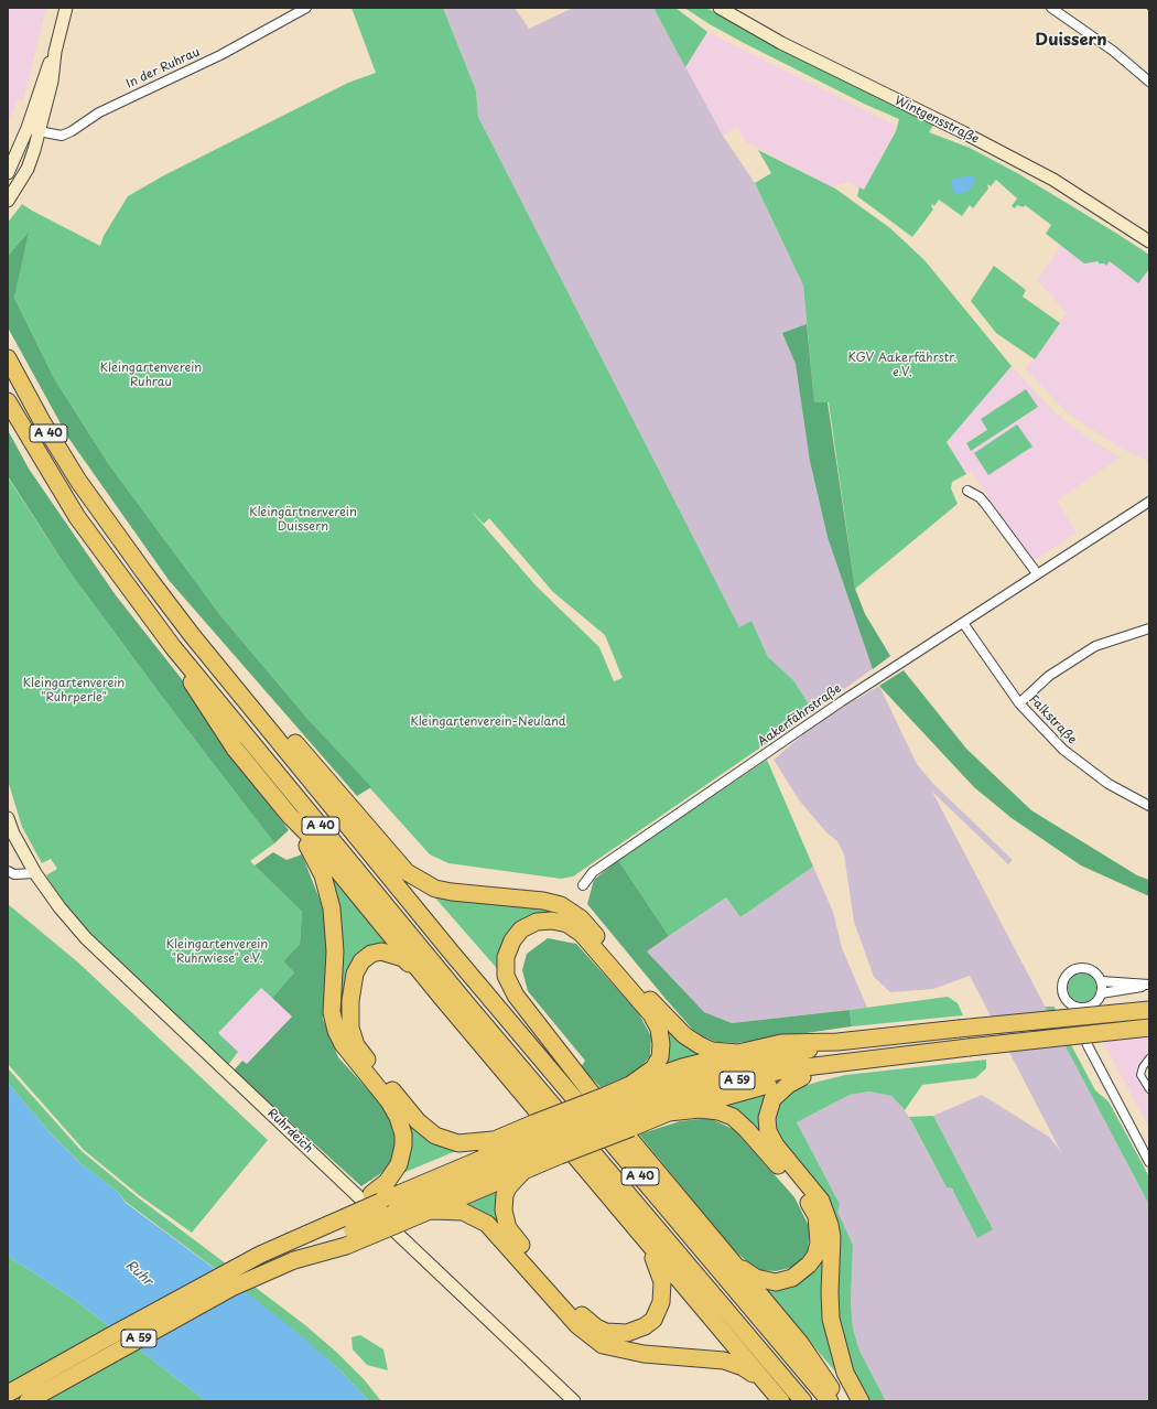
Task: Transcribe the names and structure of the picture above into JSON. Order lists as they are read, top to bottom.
{
  "streets": {
    "highway": ["A 40", "A 59"],
    "main road": ["Wintgensstraße", "Ruhrdeich"],
    "street": ["In der Ruhrau", "Aakerfährstraße", "Falkstraße"]
  },
  "crossings": [
    ["Aakerfährstraße", "Falkstraße"]
  ],
  "districts": ["Duissern"],
  "water": ["Ruhr"],
  "parks": [
    "KGV Aakerfährstr. e.V.",
    "Kleingartenverein Ruhrau",
    "Kleingärtnerverein Duissern",
    "Kleingartenverein \"Ruhrperle\"",
    "Kleingartenverein-Neuland",
    "Kleingartenverein \"Ruhrwiese\" e.V."
  ]
}
